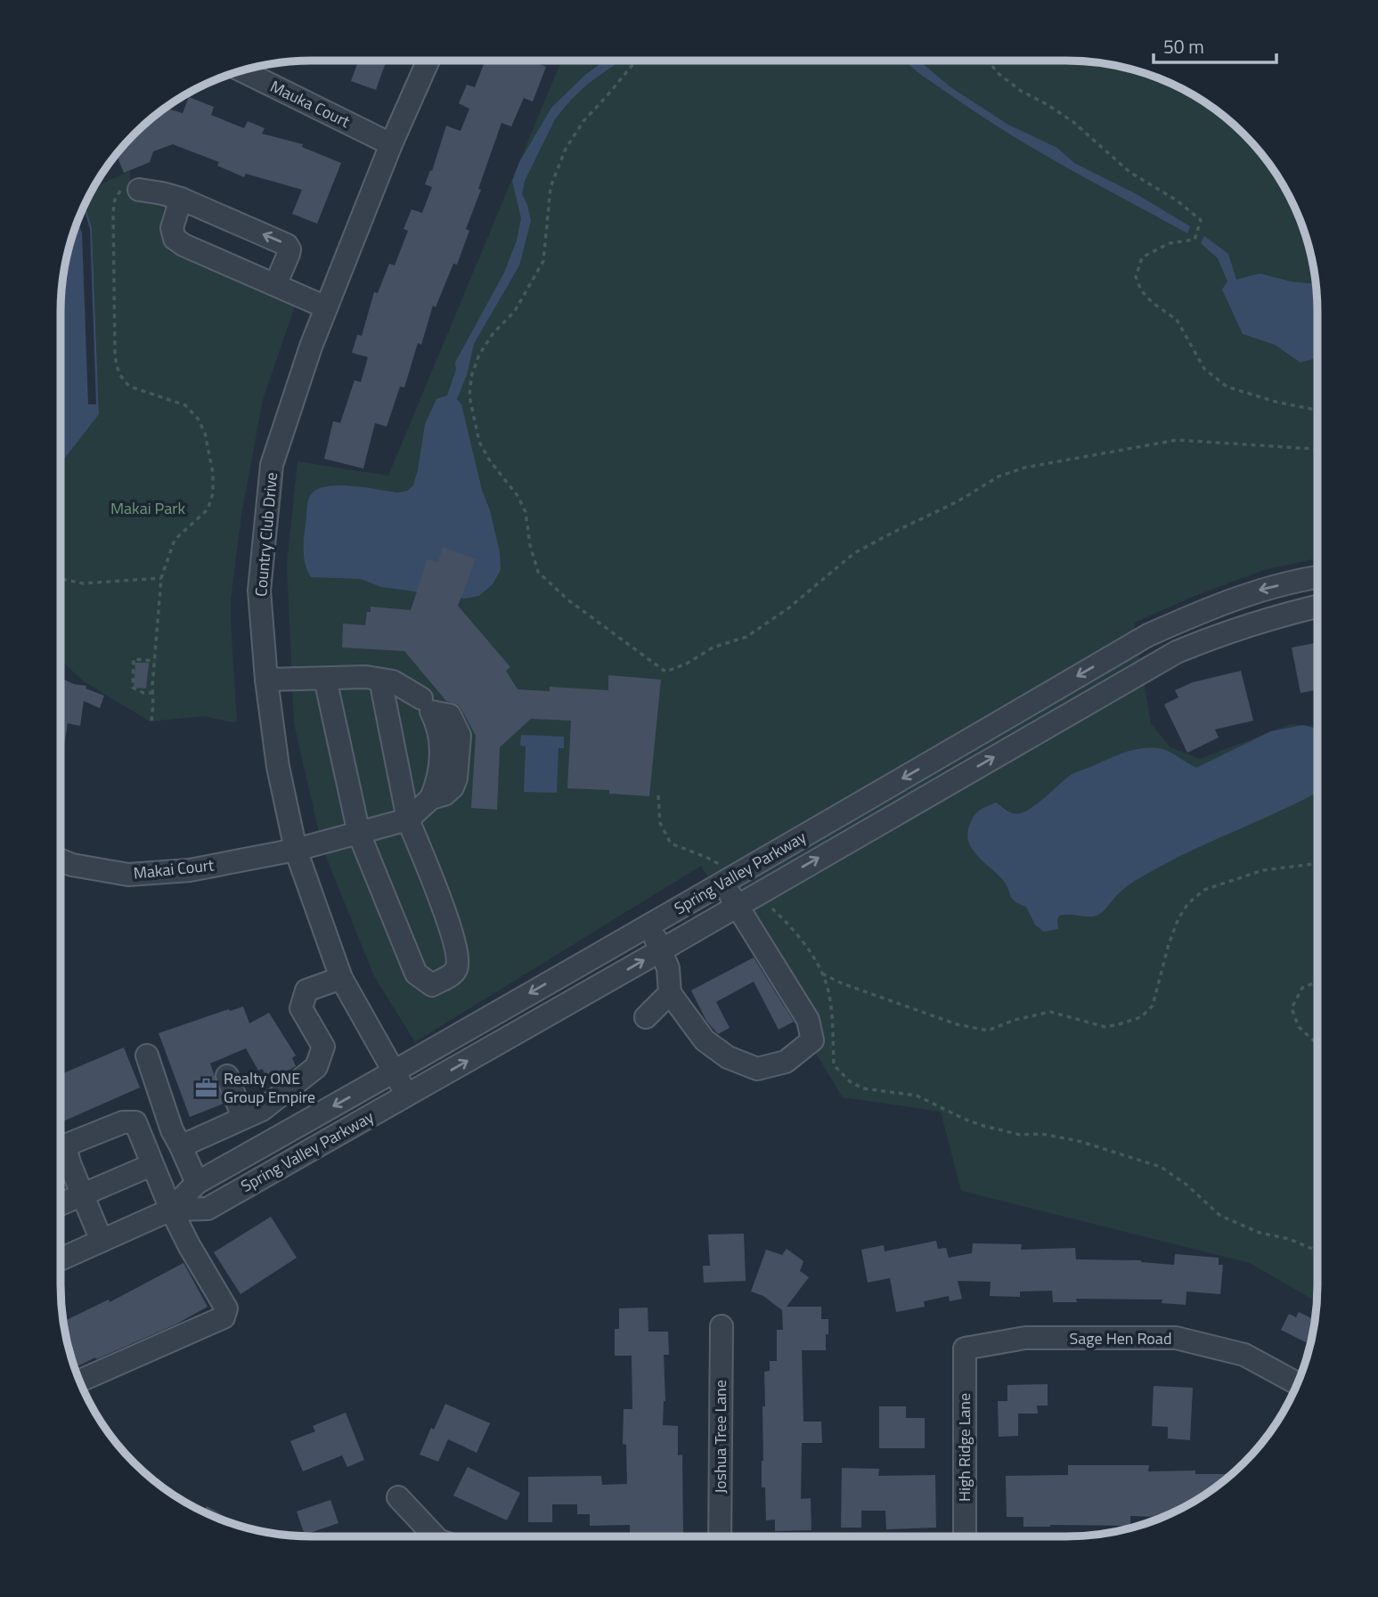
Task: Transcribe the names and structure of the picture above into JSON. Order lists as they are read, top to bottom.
{
  "streets": {
    "street": [
      "Mauka Court",
      "Country Club Drive",
      "Makai Court",
      "Spring Valley Parkway",
      "Sage Hen Road",
      "Joshua Tree Lane",
      "High Ridge Lane"
    ]
  },
  "crossings": [
    ["Mauka Court", "Country Club Drive"],
    ["Country Club Drive", "Makai Court"],
    ["Country Club Drive", "Spring Valley Parkway"],
    ["Sage Hen Road", "High Ridge Lane"]
  ],
  "parks": ["Makai Park"],
  "places": {
    "office": ["Realty ONE Group Empire"]
  },
  "scale_bar": "50 m"
}
